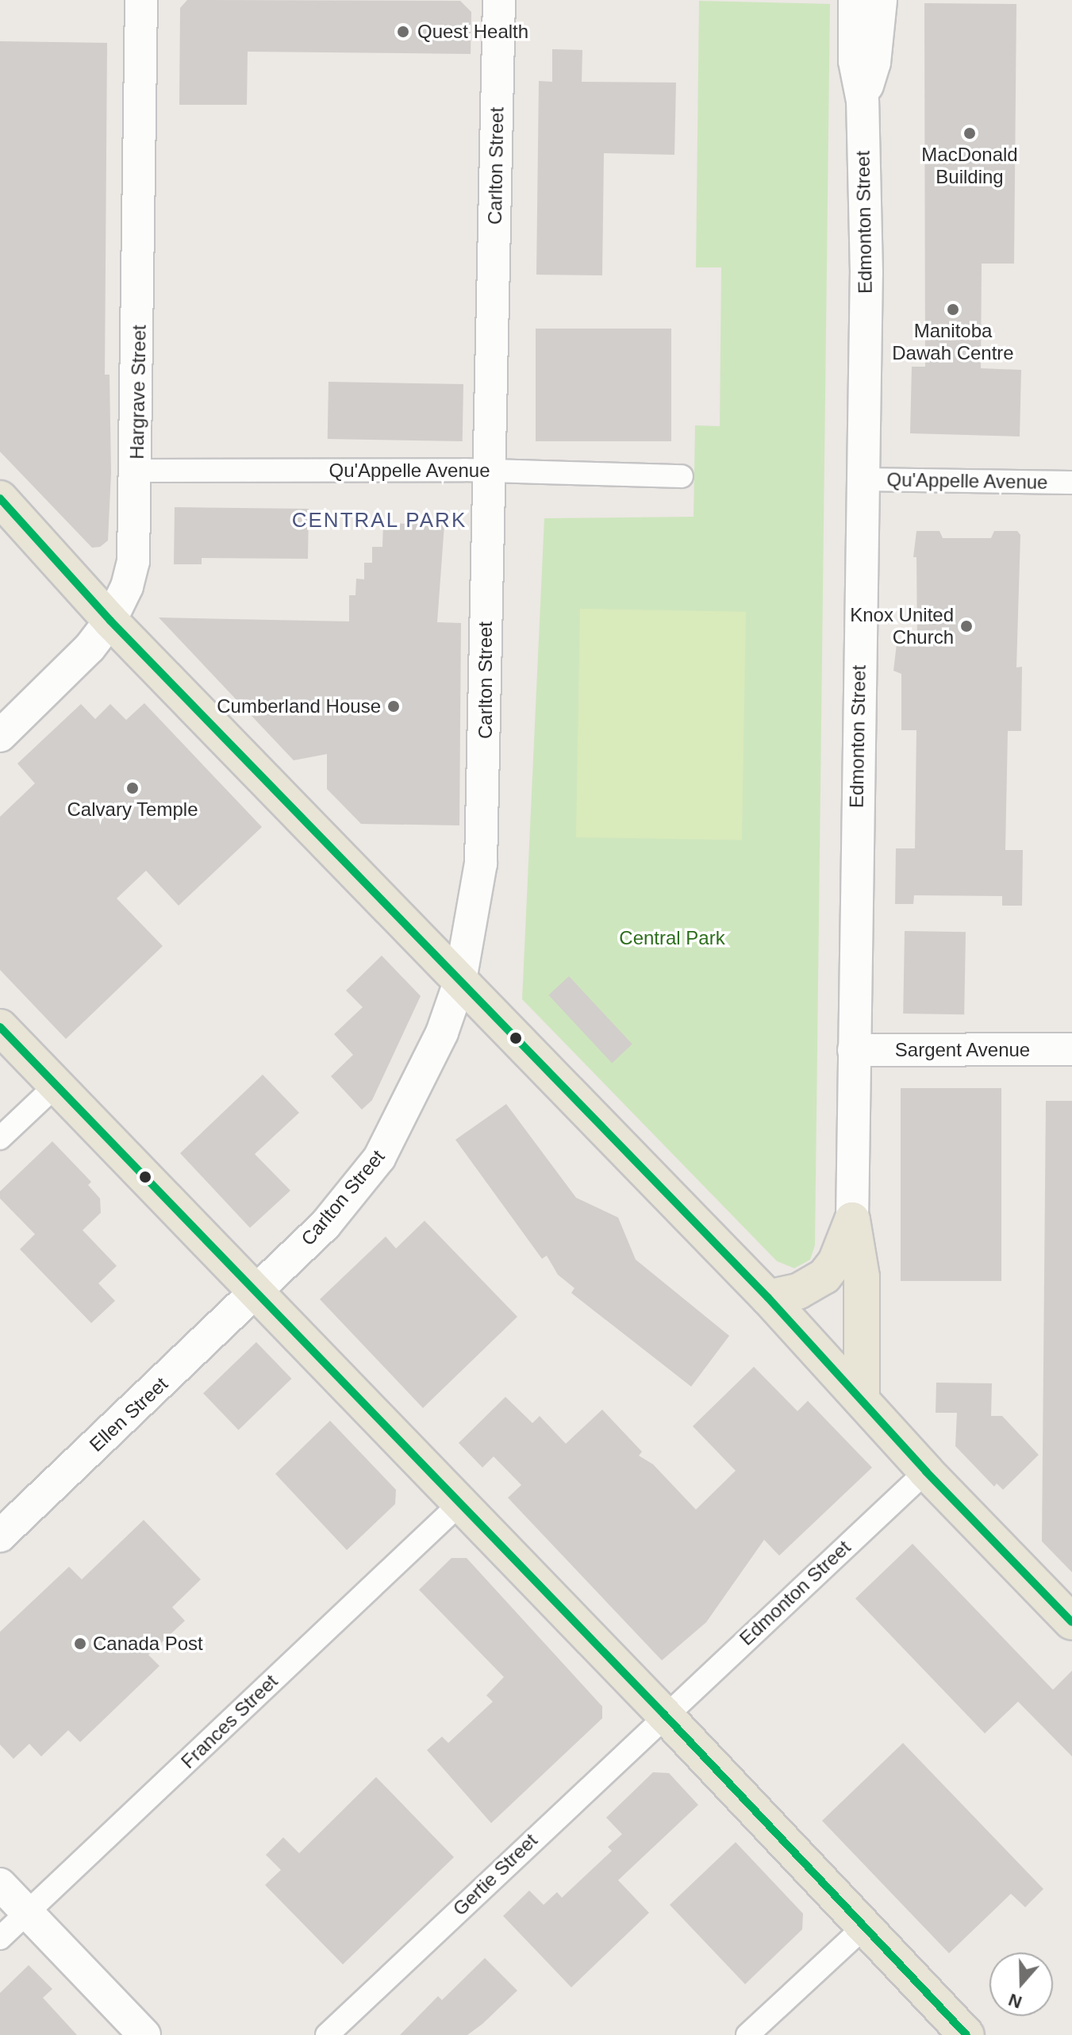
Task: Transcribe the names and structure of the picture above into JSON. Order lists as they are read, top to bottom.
{
  "streets": {
    "street": [
      "Carlton Street",
      "Edmonton Street",
      "Hargrave Street",
      "Qu'Appelle Avenue",
      "Sargent Avenue",
      "Ellen Street",
      "Frances Street",
      "Gertie Street"
    ]
  },
  "crossings": [
    ["Carlton Street", "Qu'Appelle Avenue"],
    ["Carlton Street", "Ellen Street"],
    ["Edmonton Street", "Qu'Appelle Avenue"],
    ["Edmonton Street", "Sargent Avenue"],
    ["Edmonton Street", "Gertie Street"],
    ["Hargrave Street", "Qu'Appelle Avenue"]
  ],
  "districts": ["CENTRAL PARK"],
  "parks": ["Central Park"],
  "places": [
    "Quest Health",
    "MacDonald Building",
    "Manitoba Dawah Centre",
    "Knox United Church",
    "Cumberland House",
    "Calvary Temple",
    "Canada Post"
  ],
  "north": "bottom"
}
